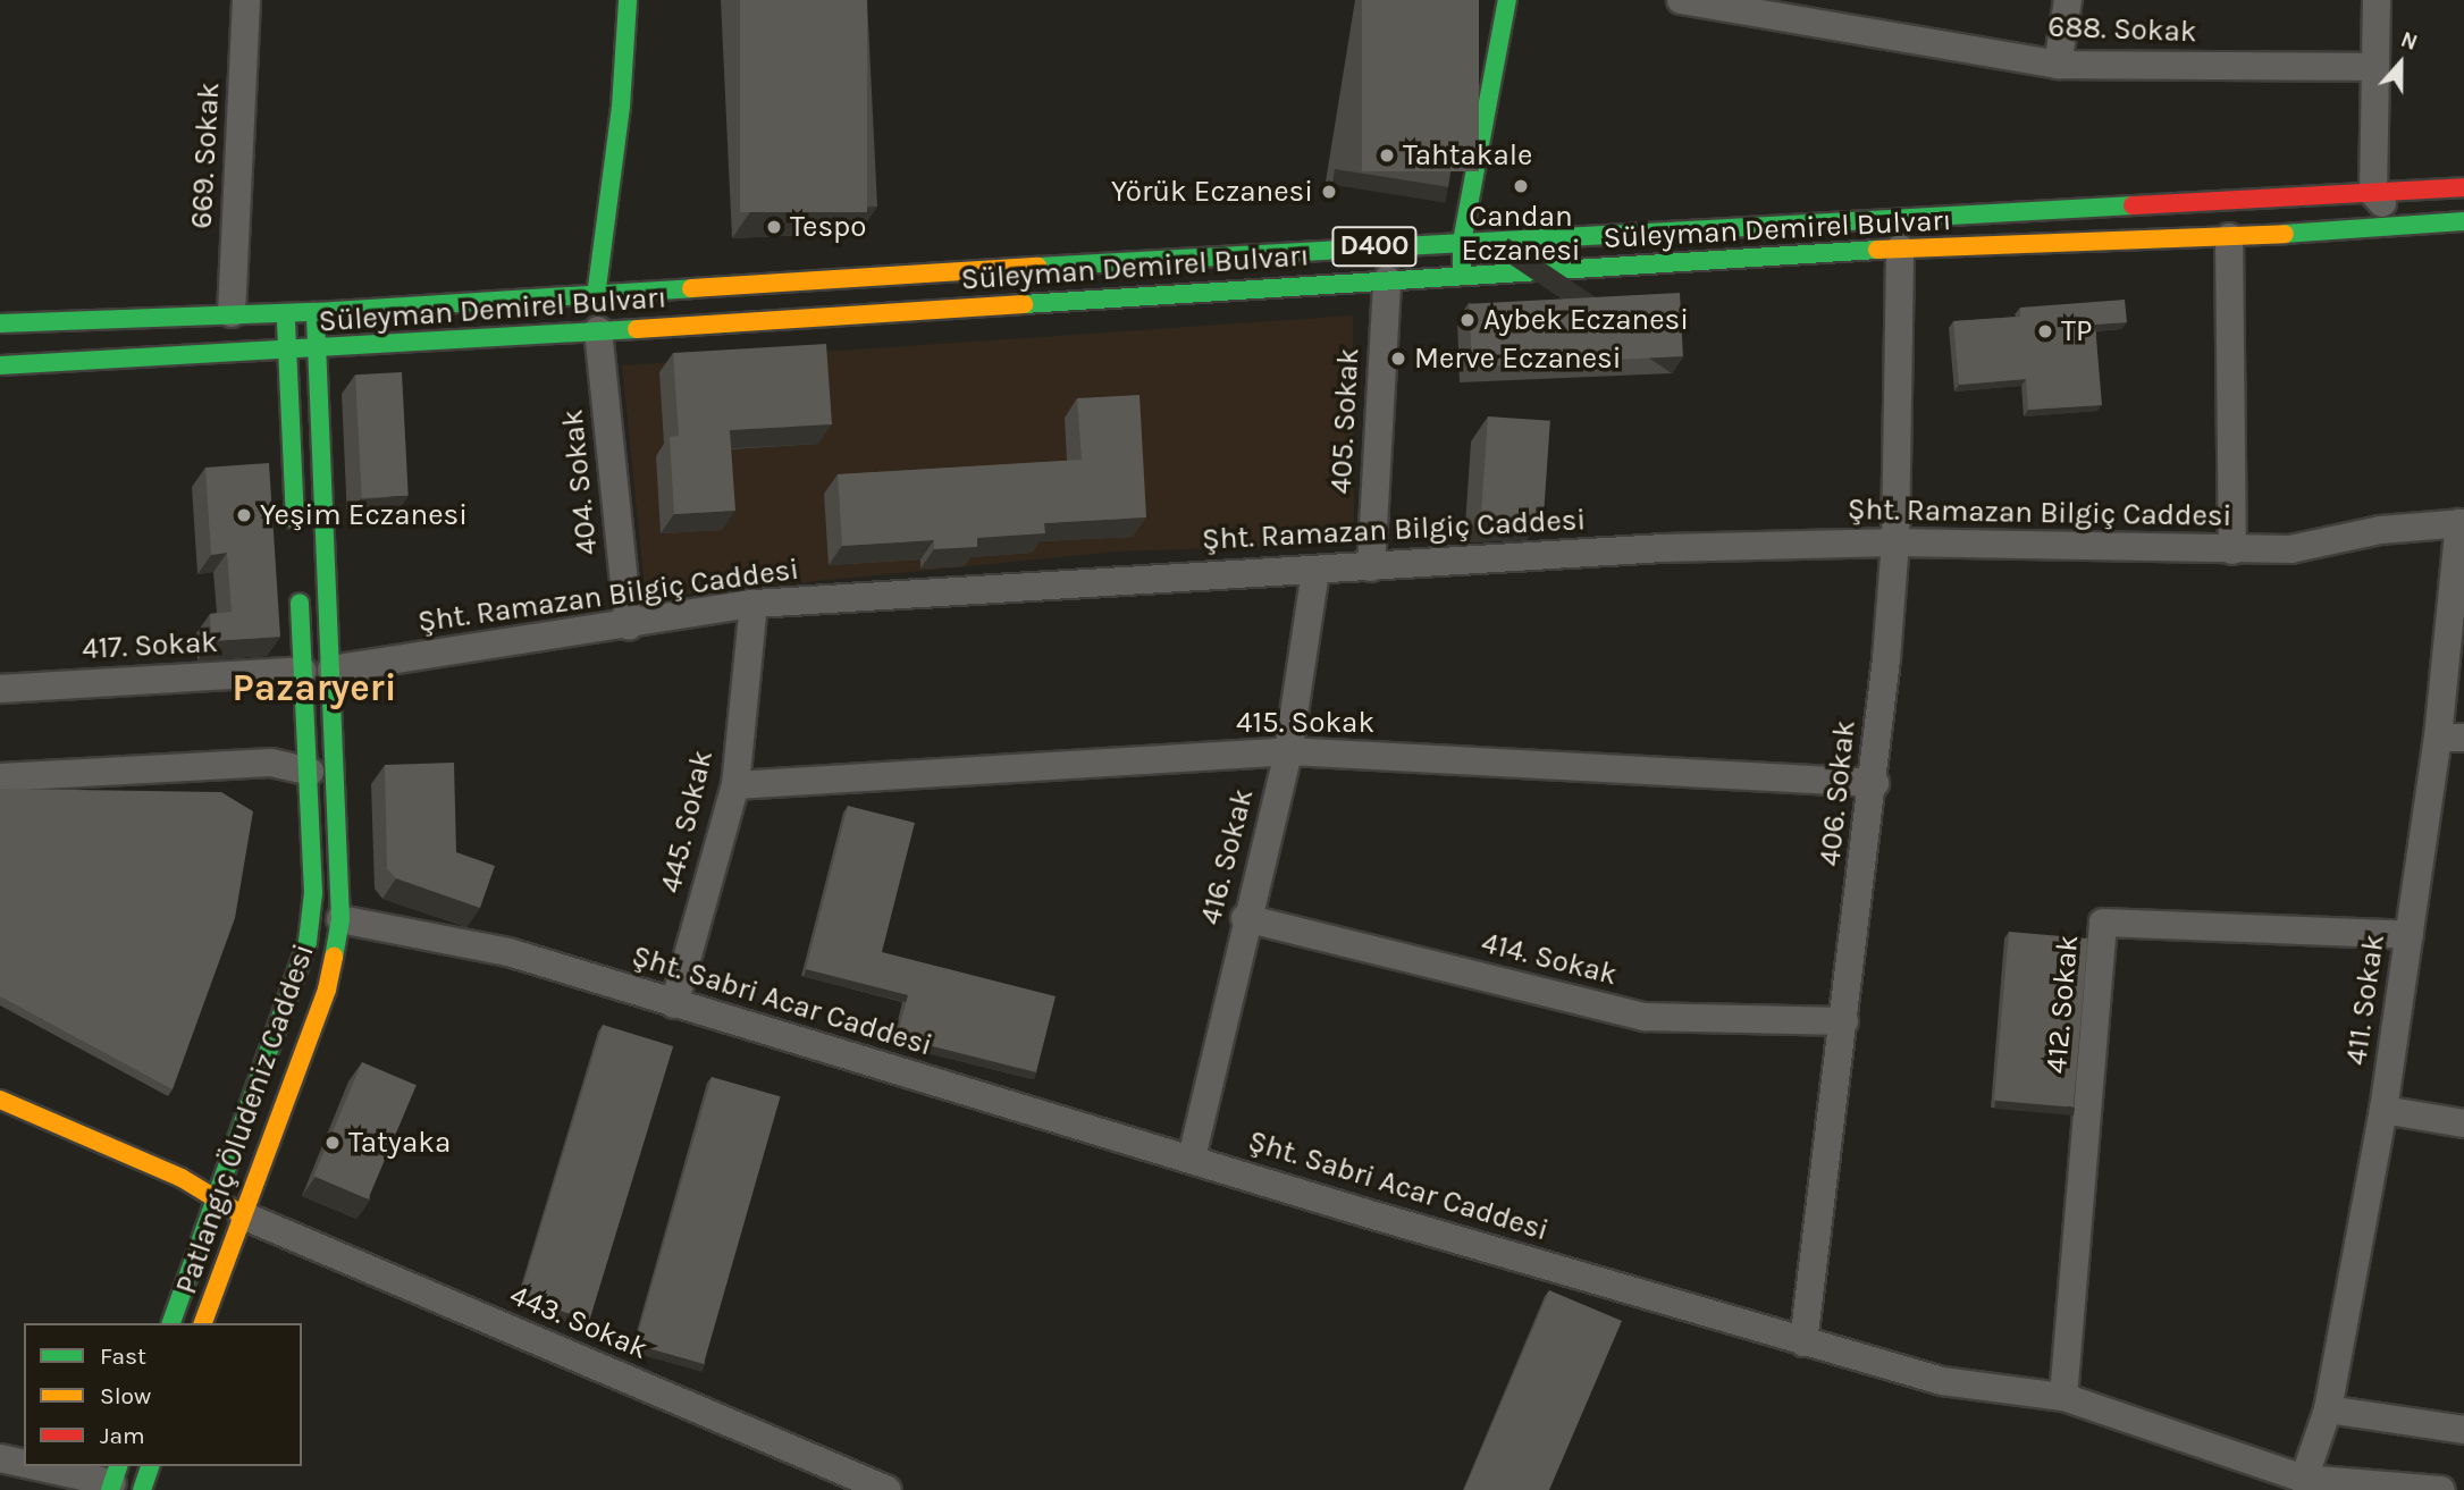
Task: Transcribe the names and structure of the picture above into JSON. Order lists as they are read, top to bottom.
{
  "streets": {
    "main road": ["Süleyman Demirel Bulvarı", "D400", "Patlangıç Öludeniz Caddesi"],
    "street": [
      "688. Sokak",
      "669. Sokak",
      "405. Sokak",
      "404. Sokak",
      "Şht. Ramazan Bilgiç Caddesi",
      "417. Sokak",
      "415. Sokak",
      "406. Sokak",
      "445. Sokak",
      "416. Sokak",
      "414. Sokak",
      "411. Sokak",
      "Şht. Sabri Acar Caddesi",
      "412. Sokak",
      "443. Sokak"
    ]
  },
  "crossings": [
    ["669. Sokak", "Süleyman Demirel Bulvarı"],
    ["Süleyman Demirel Bulvarı", "405. Sokak"],
    ["Süleyman Demirel Bulvarı", "404. Sokak"],
    ["Süleyman Demirel Bulvarı", "406. Sokak"],
    ["Süleyman Demirel Bulvarı", "Patlangıç Öludeniz Caddesi"],
    ["405. Sokak", "Şht. Ramazan Bilgiç Caddesi"],
    ["404. Sokak", "Şht. Ramazan Bilgiç Caddesi"],
    ["Şht. Ramazan Bilgiç Caddesi", "406. Sokak"],
    ["Şht. Ramazan Bilgiç Caddesi", "445. Sokak"],
    ["Şht. Ramazan Bilgiç Caddesi", "416. Sokak"],
    ["Şht. Ramazan Bilgiç Caddesi", "411. Sokak"],
    ["Şht. Ramazan Bilgiç Caddesi", "Patlangıç Öludeniz Caddesi"],
    ["417. Sokak", "Patlangıç Öludeniz Caddesi"],
    ["415. Sokak", "406. Sokak"],
    ["415. Sokak", "445. Sokak"],
    ["415. Sokak", "416. Sokak"],
    ["406. Sokak", "414. Sokak"],
    ["406. Sokak", "Şht. Sabri Acar Caddesi"],
    ["445. Sokak", "Şht. Sabri Acar Caddesi"],
    ["416. Sokak", "414. Sokak"],
    ["416. Sokak", "Şht. Sabri Acar Caddesi"],
    ["411. Sokak", "Şht. Sabri Acar Caddesi"],
    ["411. Sokak", "412. Sokak"],
    ["Şht. Sabri Acar Caddesi", "412. Sokak"],
    ["Şht. Sabri Acar Caddesi", "Patlangıç Öludeniz Caddesi"],
    ["Patlangıç Öludeniz Caddesi", "443. Sokak"]
  ],
  "districts": ["Pazaryeri"],
  "places": [
    "Tahtakale",
    "Candan Eczanesi",
    "Yörük Eczanesi",
    "Tespo",
    "Aybek Eczanesi",
    "TP",
    "Merve Eczanesi",
    "Yeşim Eczanesi",
    "Tatyaka"
  ],
  "legend": ["Fast", "Slow", "Jam"],
  "north": "top"
}
